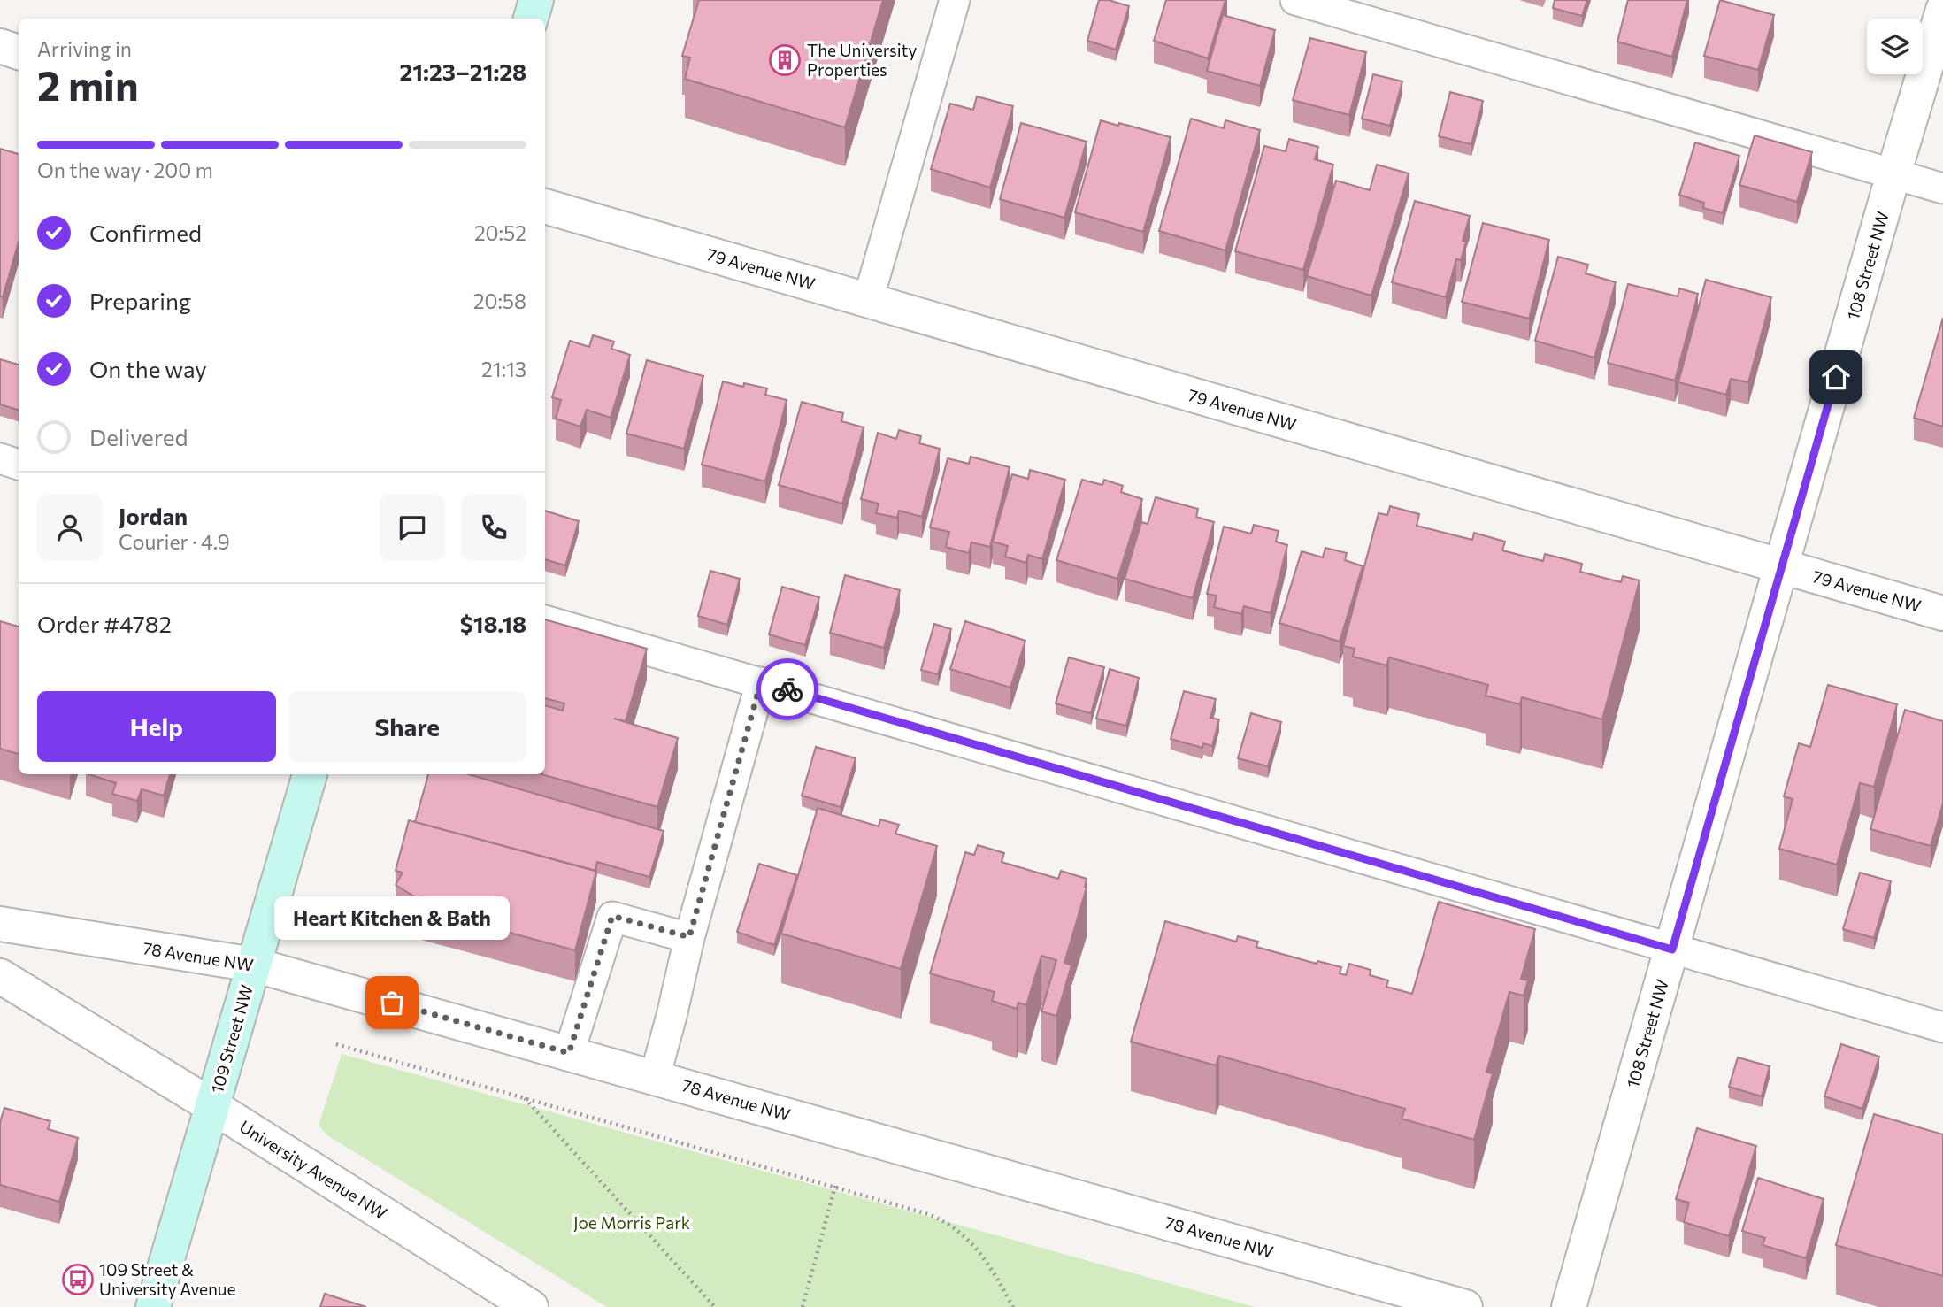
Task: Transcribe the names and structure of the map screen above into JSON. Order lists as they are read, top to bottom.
{
  "streets": {
    "main road": ["109 Street NW"],
    "street": [
      "108 Street NW",
      "79 Avenue NW",
      "78 Avenue NW",
      "University Avenue NW"
    ]
  },
  "crossings": [
    ["108 Street NW", "79 Avenue NW"],
    ["78 Avenue NW", "109 Street NW"],
    ["109 Street NW", "University Avenue NW"]
  ],
  "parks": ["Joe Morris Park"],
  "places": {
    "building": ["The University Properties"],
    "other": ["Heart Kitchen & Bath"],
    "bus stop": ["109 Street & University Avenue"]
  },
  "page": {
    "heading": ["2 min", "Arriving in", "21:23–21:28"],
    "panel": [
      "Jordan",
      "Courier · 4.9",
      "Order #4782",
      "$18.18"
    ],
    "bar": "On the way · 200 m",
    "list": [
      ["Confirmed", "20:52"],
      ["Preparing", "20:58"],
      ["On the way", "21:13"],
      "Delivered"
    ],
    "buttons": ["Help", "Share"],
    "bubble": "Heart Kitchen & Bath"
  }
}
